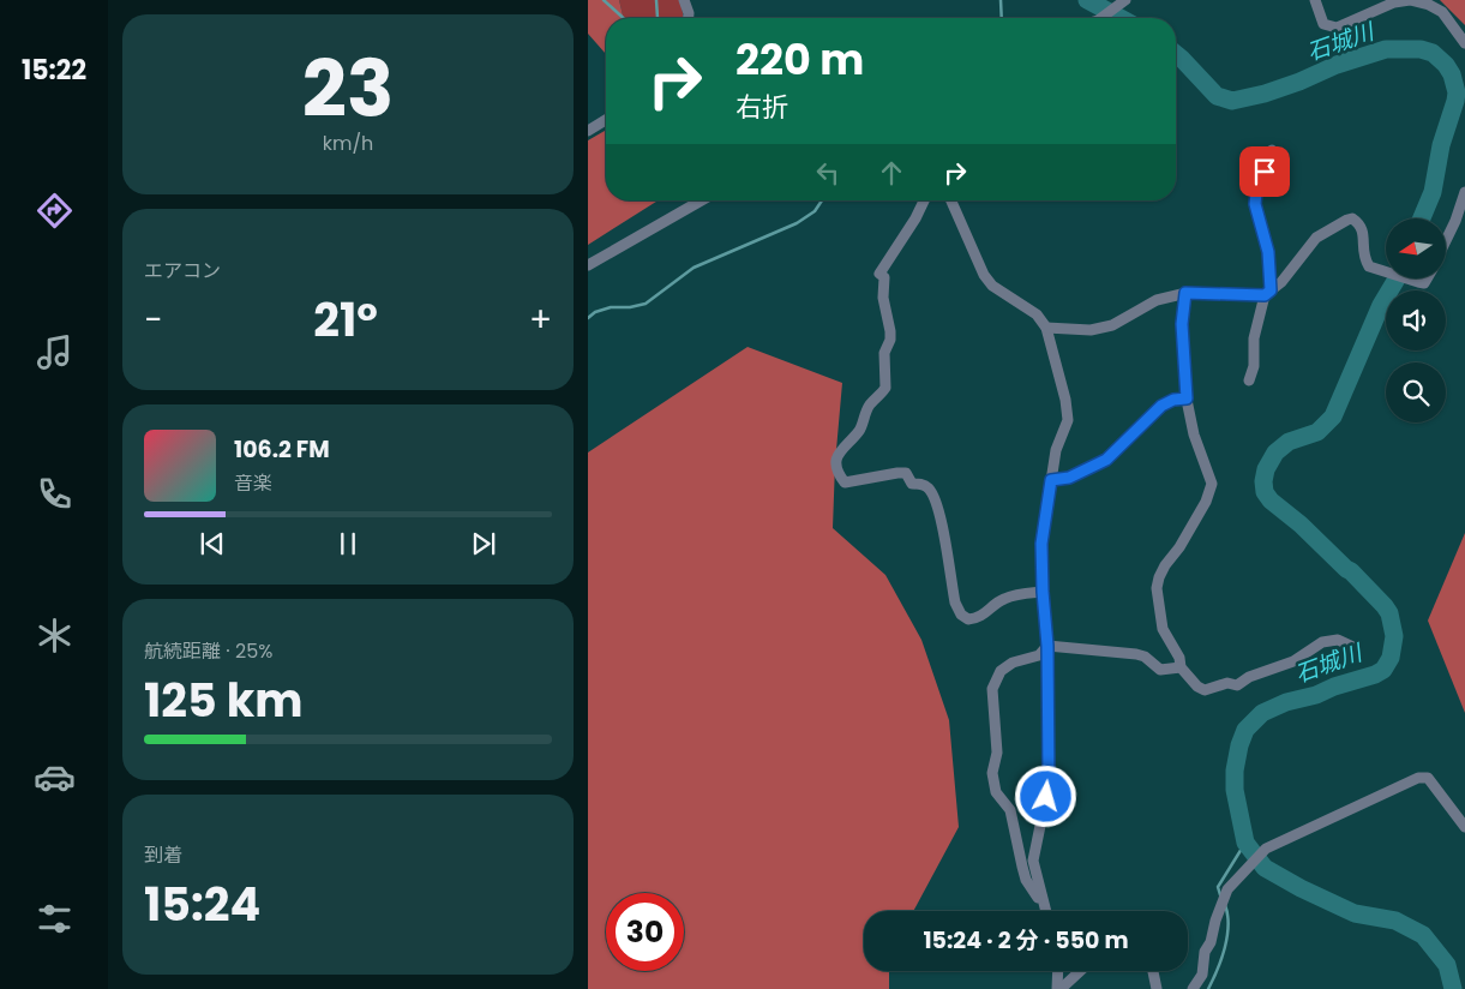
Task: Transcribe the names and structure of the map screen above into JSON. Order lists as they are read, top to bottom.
{
  "water": ["石城川"],
  "north": "left",
  "page": {
    "tabs": "15:22",
    "tile": [
      ["23", "km/h"],
      "エアコン",
      ["航続距離 · 25%", "125 km"],
      ["到着", "15:24"]
    ],
    "turn": ["220 m", "右折"],
    "heat": ["−", "21°", "+"],
    "song": ["106.2 FM", "音楽"],
    "limit": "30",
    "trip": "15:24 · 2 分 · 550 m"
  }
}
